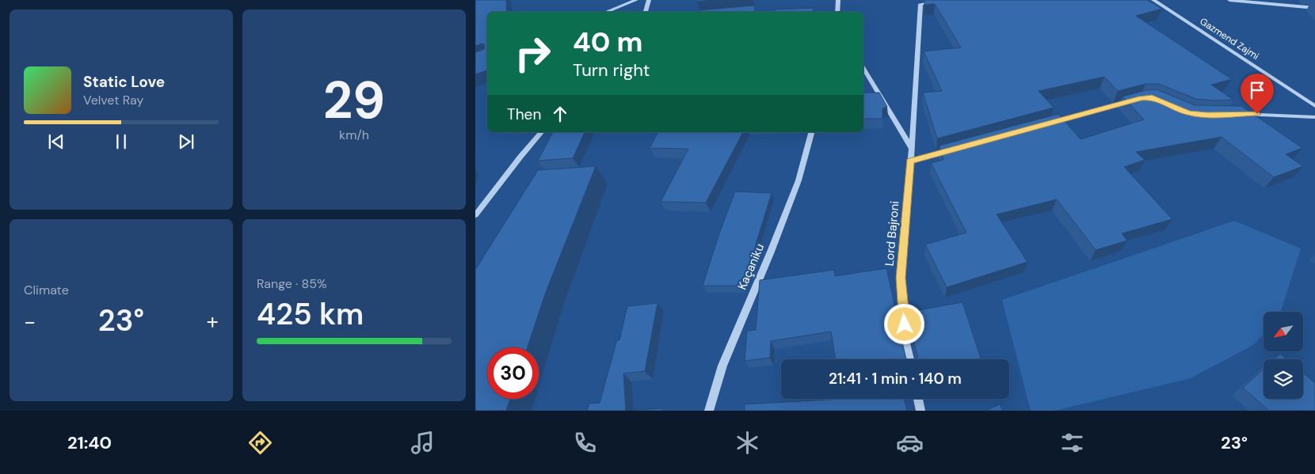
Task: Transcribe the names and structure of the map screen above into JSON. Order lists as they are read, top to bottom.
{
  "streets": {
    "street": ["Gazmend Zajmi", "Lord Bajroni", "Kaçaniku"]
  },
  "north": "bottom left",
  "page": {
    "tile": [
      ["29", "km/h"],
      "Climate",
      ["Range · 85%", "425 km"]
    ],
    "turn": ["40 m", "Turn right"],
    "song": ["Static Love", "Velvet Ray"],
    "then": "Then",
    "heat": ["−", "23°", "+"],
    "limit": "30",
    "trip": "21:41 · 1 min · 140 m",
    "tabs": ["21:40", "23°"]
  }
}
